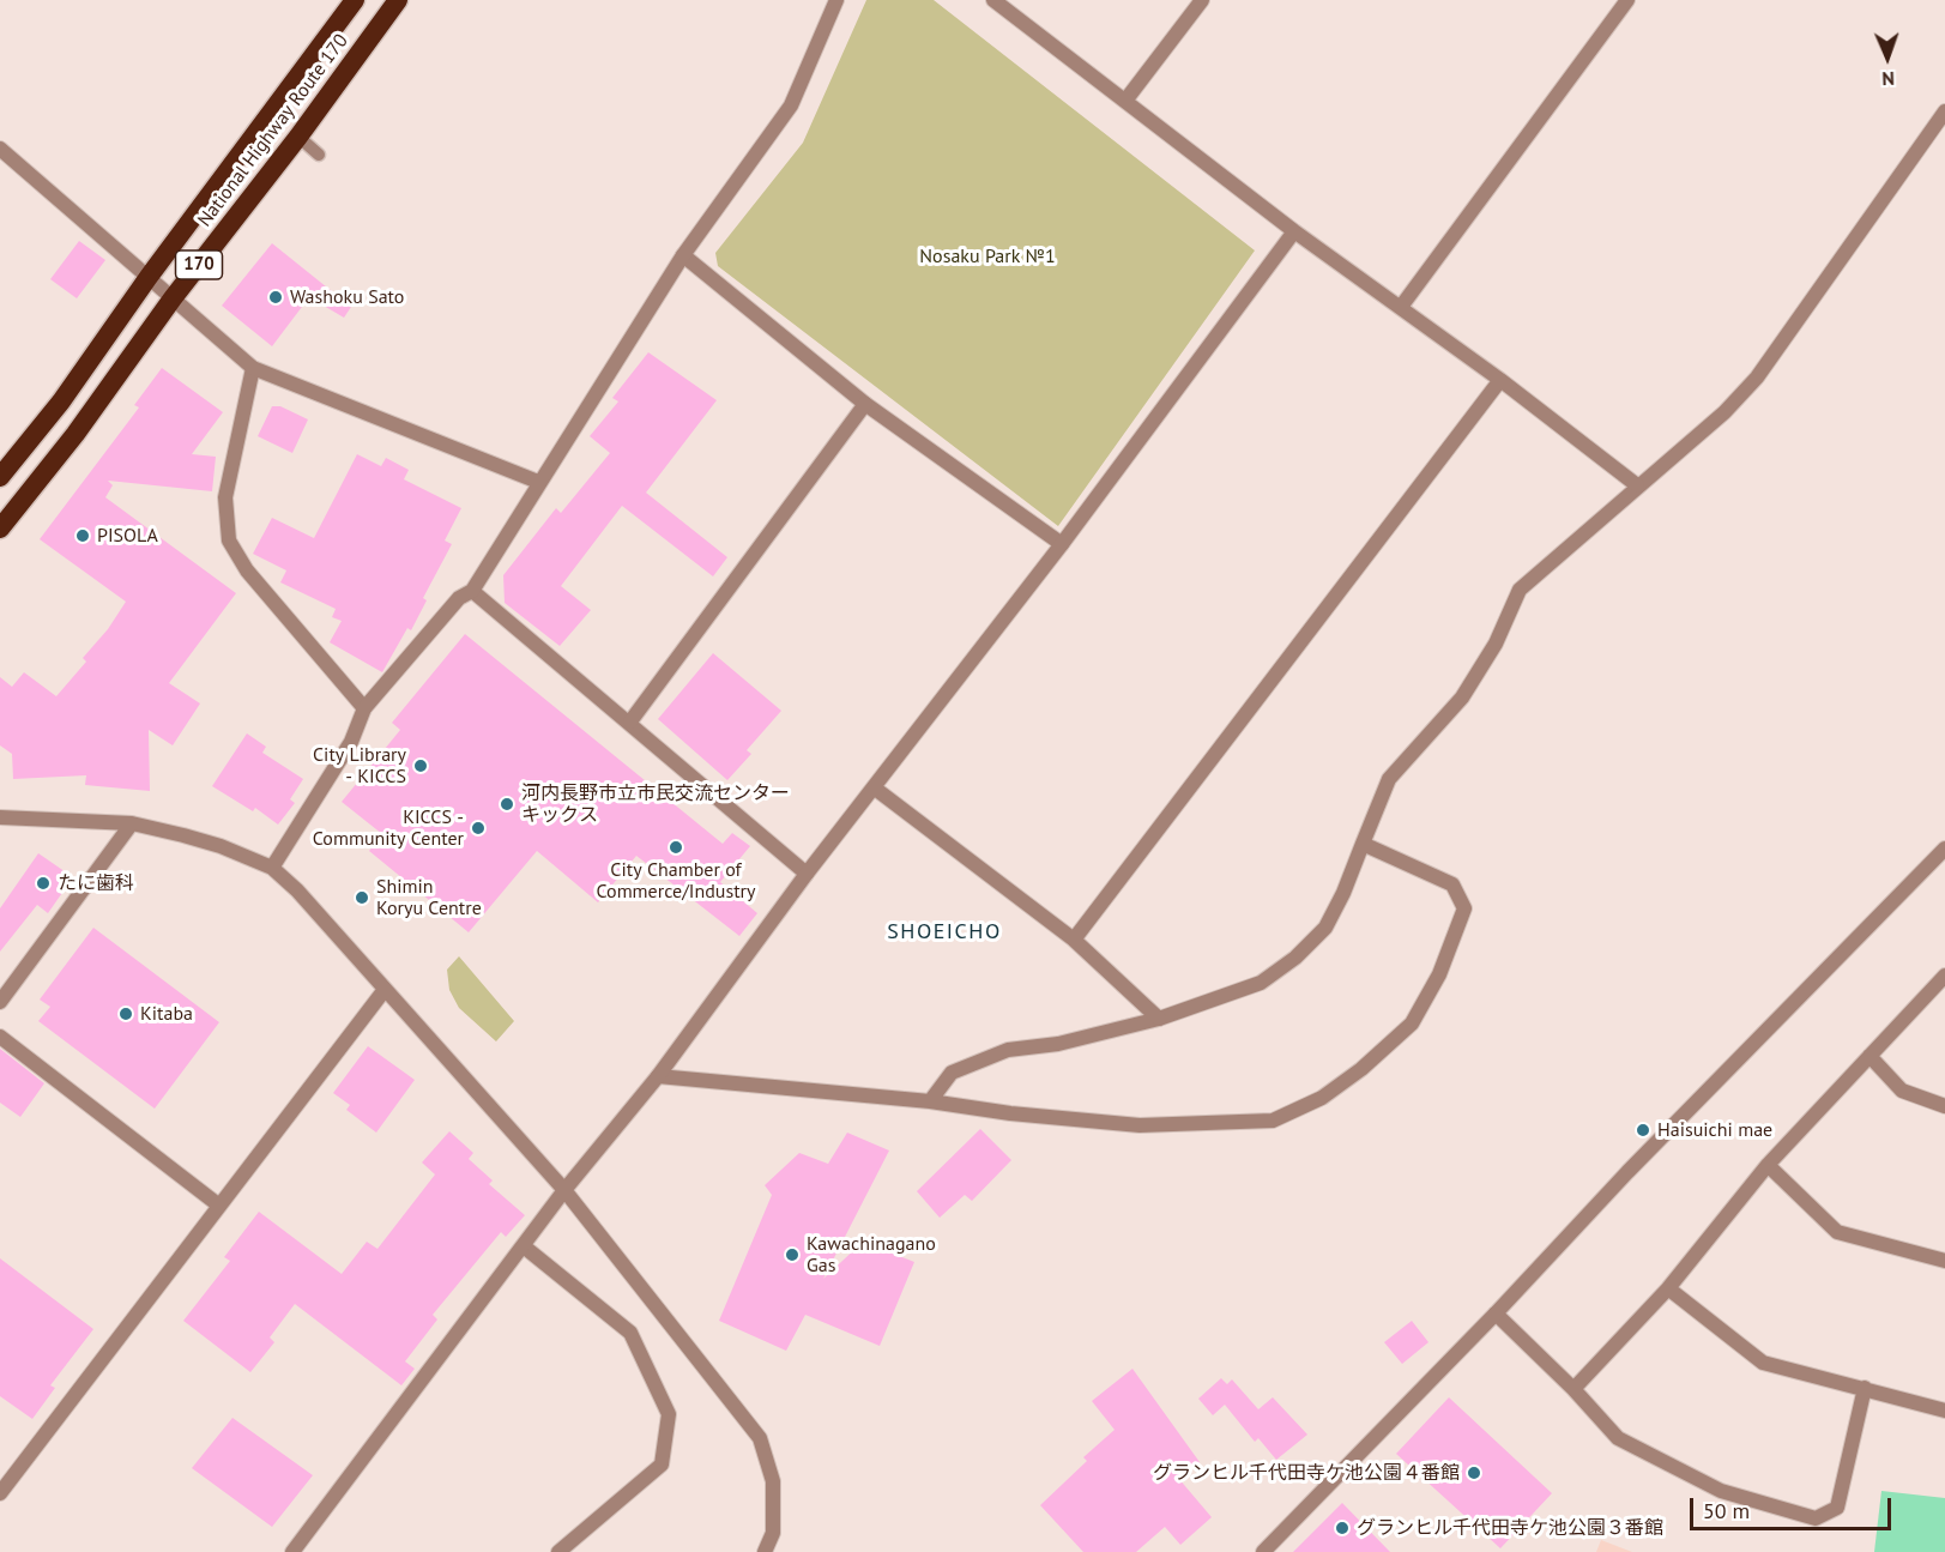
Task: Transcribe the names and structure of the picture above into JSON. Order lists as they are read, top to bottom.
{
  "streets": {
    "highway": ["National Highway Route 170", "170"]
  },
  "districts": ["SHOEICHO"],
  "parks": ["Nosaku Park №1"],
  "places": [
    "Washoku Sato",
    "PISOLA",
    "City Library - KICCS",
    "河内長野市立市民交流センター キックス",
    "KICCS - Community Center",
    "City Chamber of Commerce/Industry",
    "たに歯科",
    "Shimin Koryu Centre",
    "Kitaba",
    "Haisuichi mae",
    "Kawachinagano Gas",
    "グランヒル千代田寺ケ池公園４番館",
    "グランヒル千代田寺ケ池公園３番館"
  ],
  "scale_bar": "50 m",
  "north": "bottom"
}
